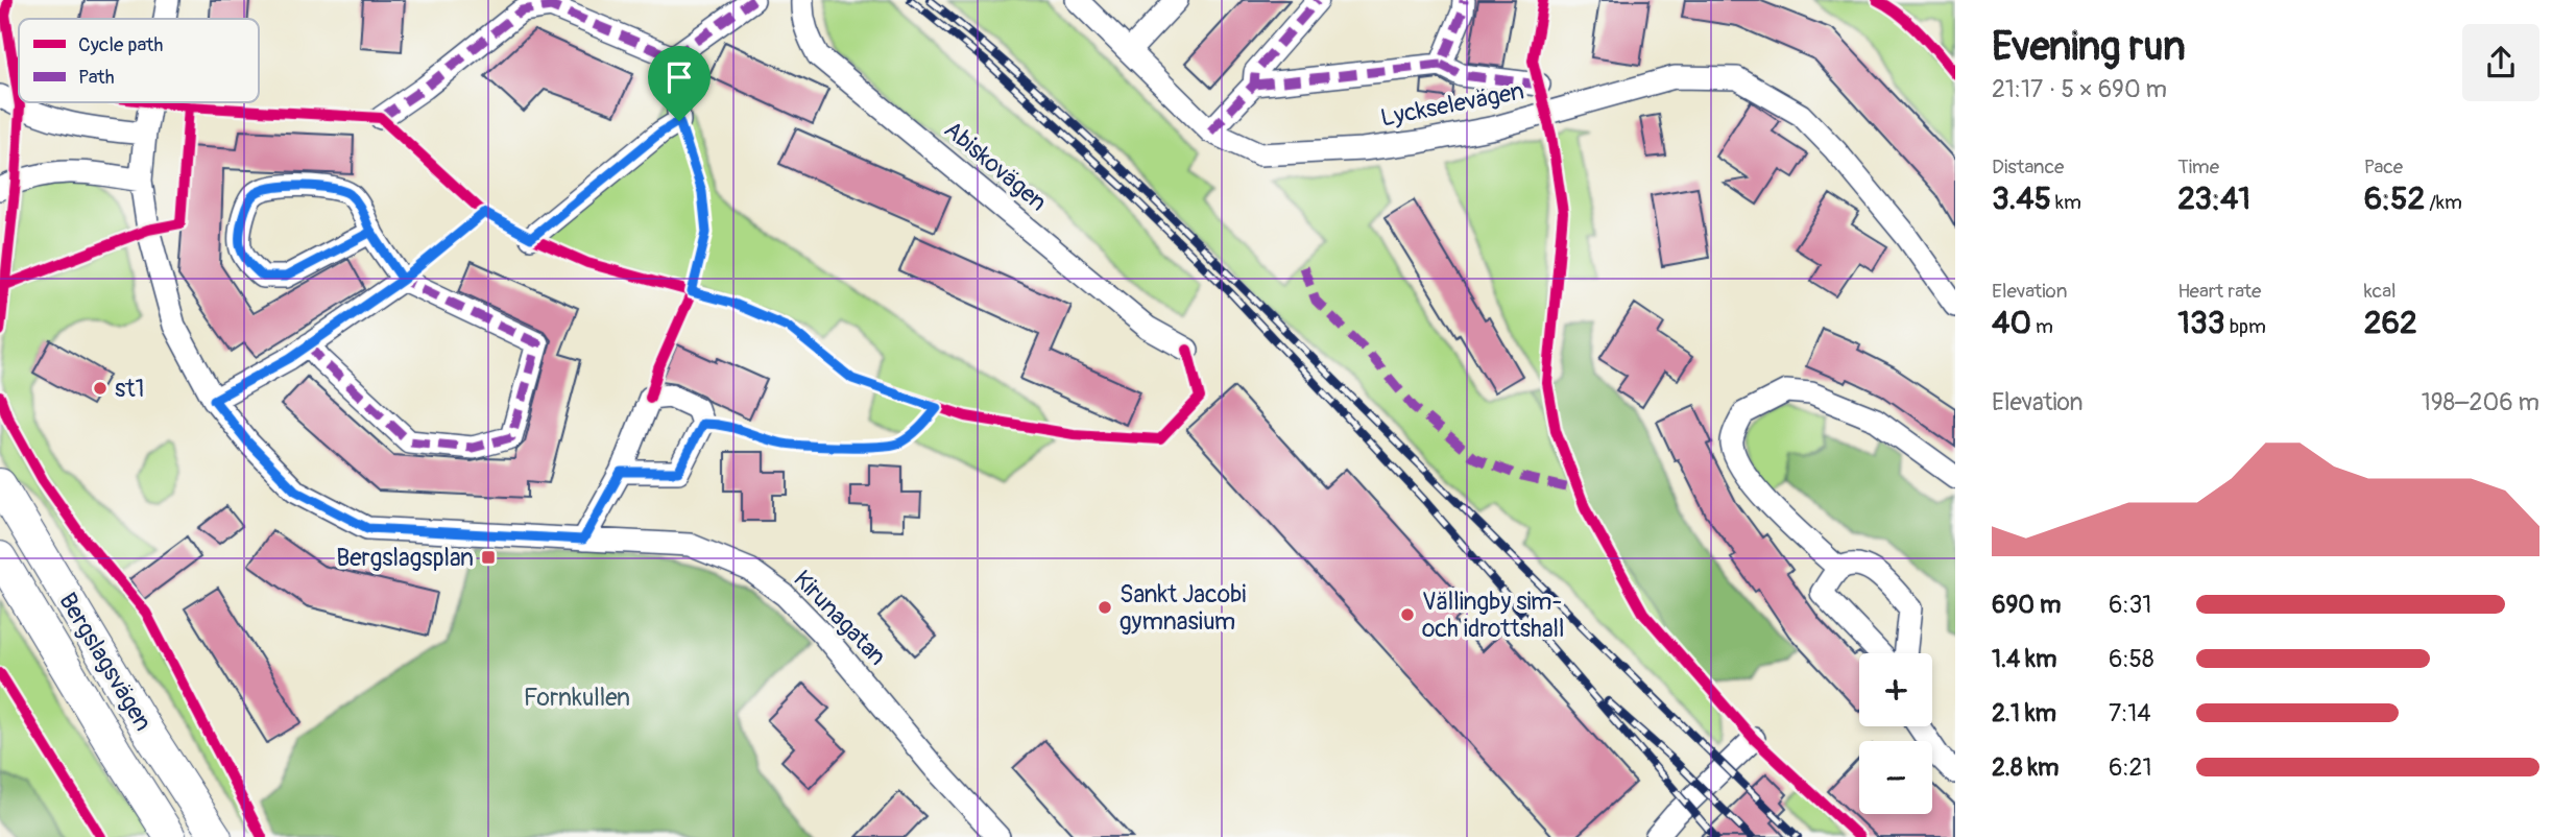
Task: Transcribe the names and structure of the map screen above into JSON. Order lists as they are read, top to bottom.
{
  "streets": {
    "main road": ["Bergslagsvägen"],
    "street": ["Lyckselevägen", "Abiskovägen", "Kirunagatan"]
  },
  "parks": ["Fornkullen"],
  "places": {
    "other": ["st1", "Sankt Jacobi gymnasium", "Vällingby sim- och idrottshall"],
    "transit": ["Bergslagsplan"]
  },
  "legend": ["Cycle path", "Path"],
  "page": {
    "heading": ["Evening run", "21:17 · 5 × 690 m"],
    "stats": [
      ["Distance", "3.45 km"],
      ["Time", "23:41"],
      ["Pace", "6:52 /km"],
      ["Elevation", "40 m"],
      ["Heart rate", "133 bpm"],
      ["kcal", "262"]
    ],
    "chart": ["Elevation", "198–206 m"],
    "list": [
      {
        "name": "690 m",
        "note": "6:31"
      },
      {
        "name": "1.4 km",
        "note": "6:58"
      },
      {
        "name": "2.1 km",
        "note": "7:14"
      },
      {
        "name": "2.8 km",
        "note": "6:21"
      }
    ],
    "map_buttons": ["+", "−"]
  }
}
